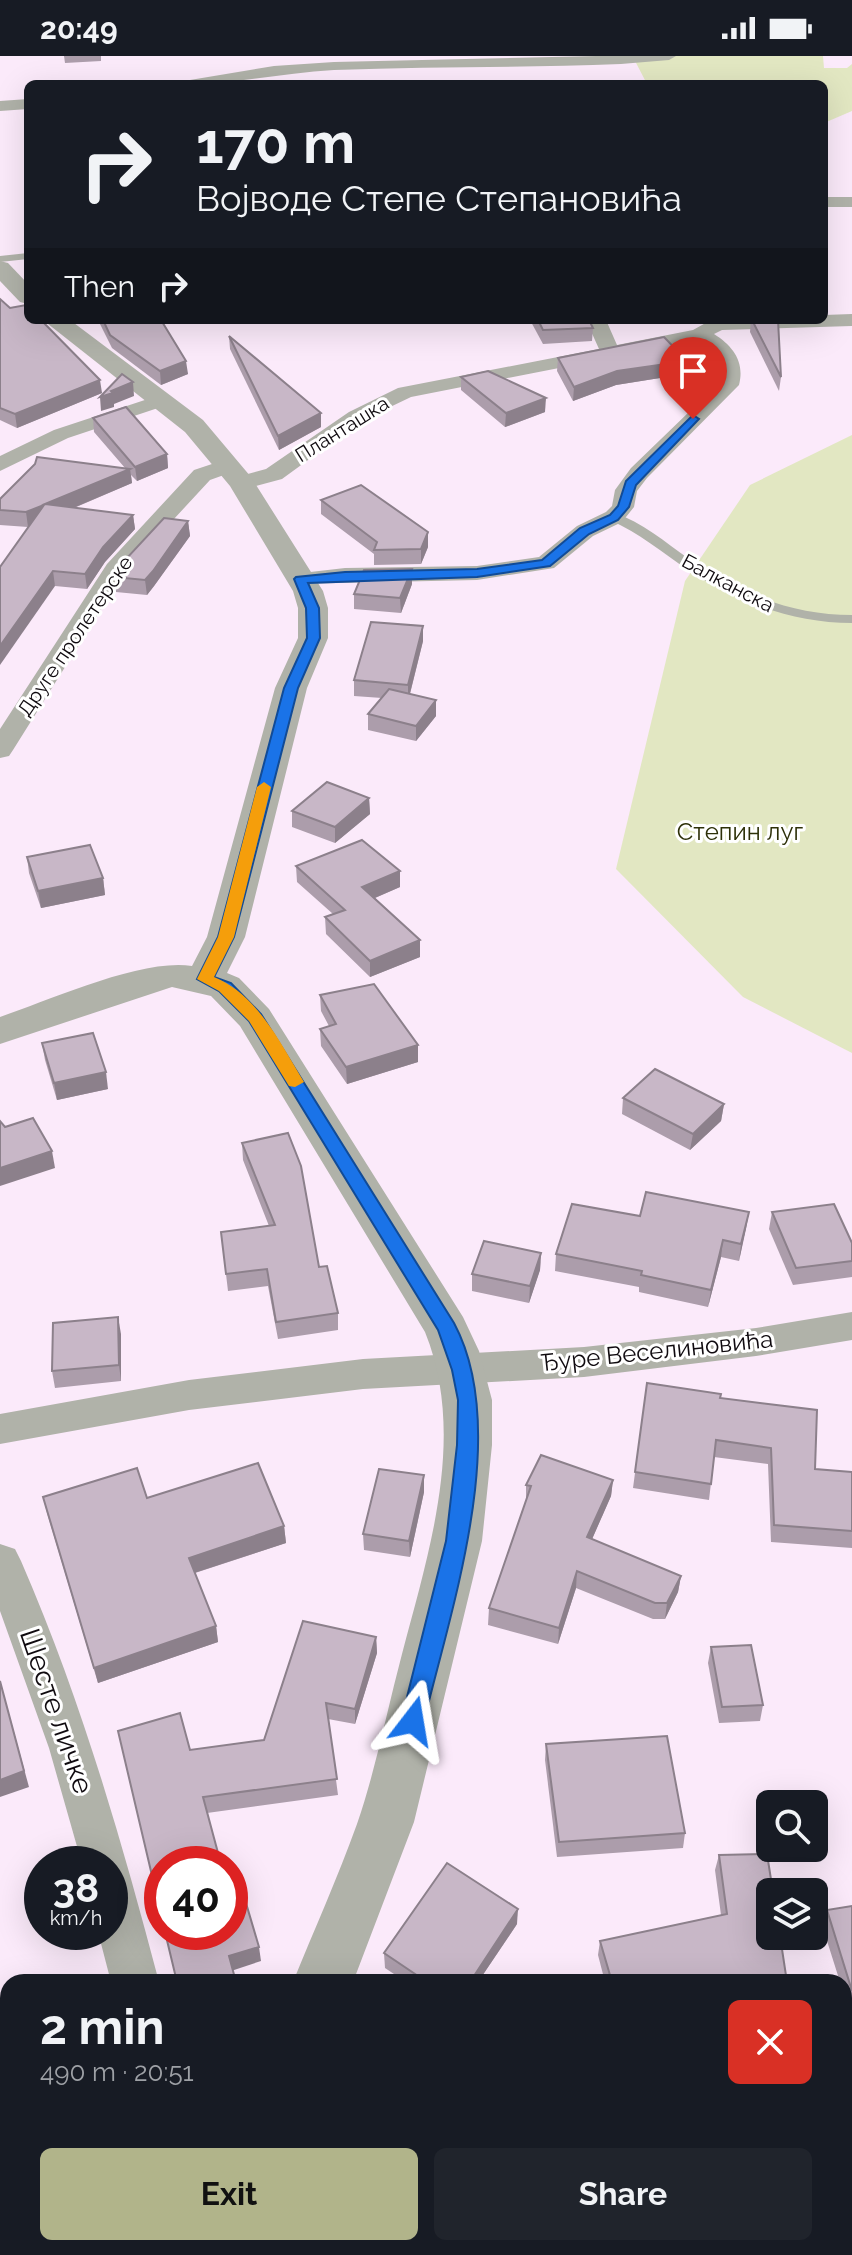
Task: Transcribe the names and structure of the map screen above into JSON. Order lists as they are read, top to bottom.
{
  "streets": {
    "street": [
      "Планташка",
      "Друге пролетерске",
      "Ђуре Веселиновића",
      "Шесте личке"
    ],
    "lane": ["Балканска"]
  },
  "crossings": [
    ["Планташка", "Друге пролетерске"]
  ],
  "parks": ["Степин луг"],
  "page": {
    "status": "20:49",
    "turn": ["170 m", "Војводе Степе Степановића"],
    "then": "Then",
    "speed": "38 km/h",
    "limit": "40",
    "heading": ["2 min", "490 m · 20:51"],
    "buttons": ["Exit", "Share"]
  }
}
